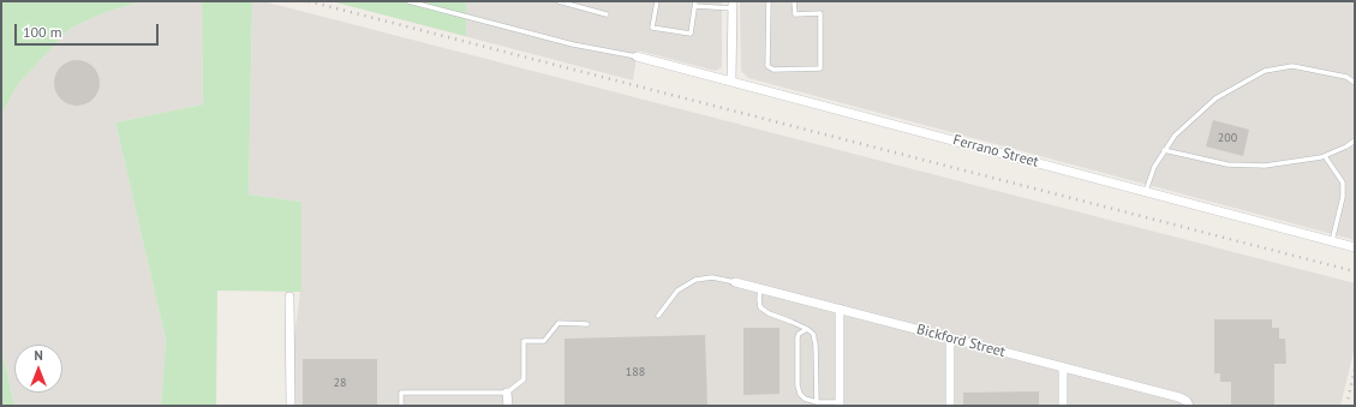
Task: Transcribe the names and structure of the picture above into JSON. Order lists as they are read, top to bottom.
{
  "streets": {
    "street": ["Ferrano Street", "Bickford Street"]
  },
  "house_numbers": ["200", "188", "28"],
  "scale_bar": "100 m",
  "north": "top"
}
